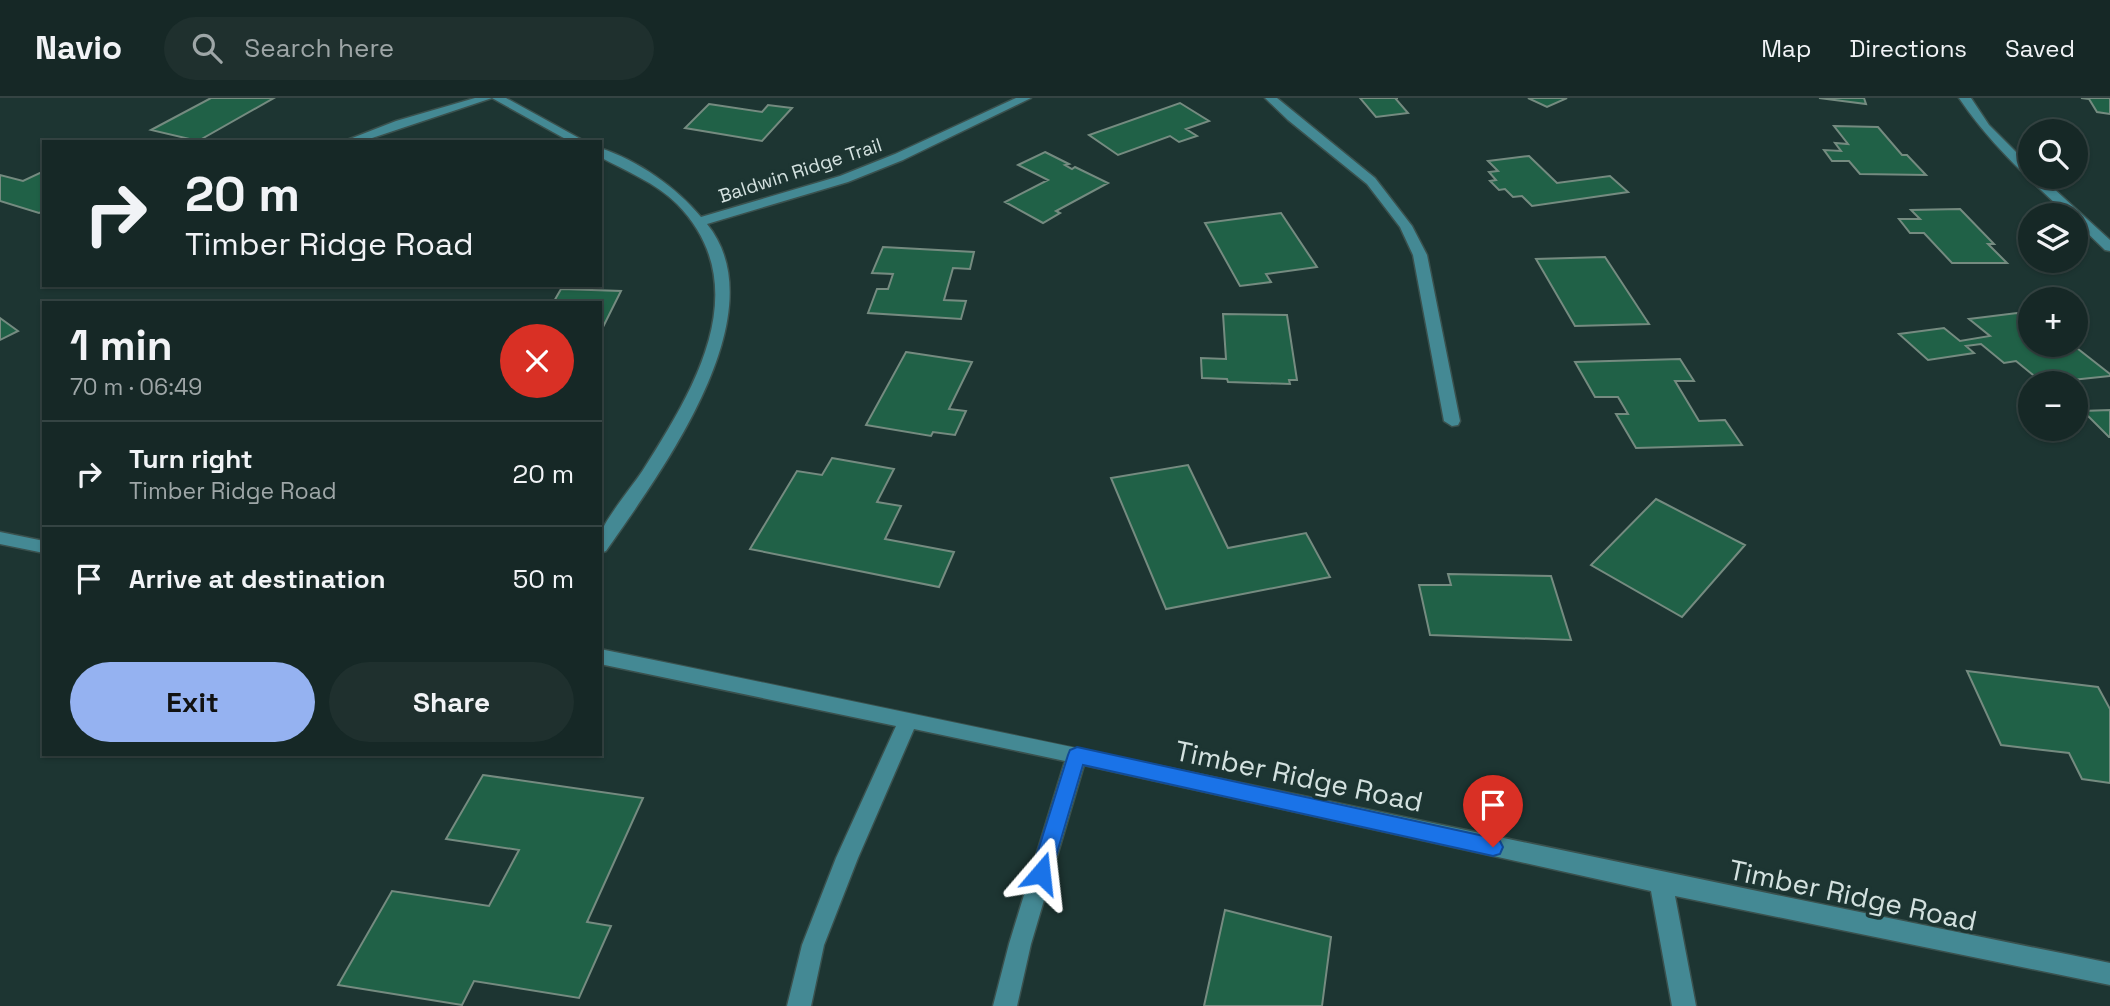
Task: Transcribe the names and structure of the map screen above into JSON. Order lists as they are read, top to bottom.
{
  "streets": {
    "street": ["Baldwin Ridge Trail", "Timber Ridge Road"]
  },
  "page": {
    "header": "Navio",
    "search": "Search here",
    "nav": ["Map", "Directions", "Saved"],
    "map_buttons": ["+", "−"],
    "turn": ["20 m", "Timber Ridge Road"],
    "heading": ["1 min", "70 m · 06:49"],
    "list": [
      {
        "name": "Turn right",
        "note": "Timber Ridge Road",
        "value": "20 m"
      },
      {
        "name": "Arrive at destination",
        "value": "50 m"
      }
    ],
    "buttons": ["Exit", "Share"]
  }
}
